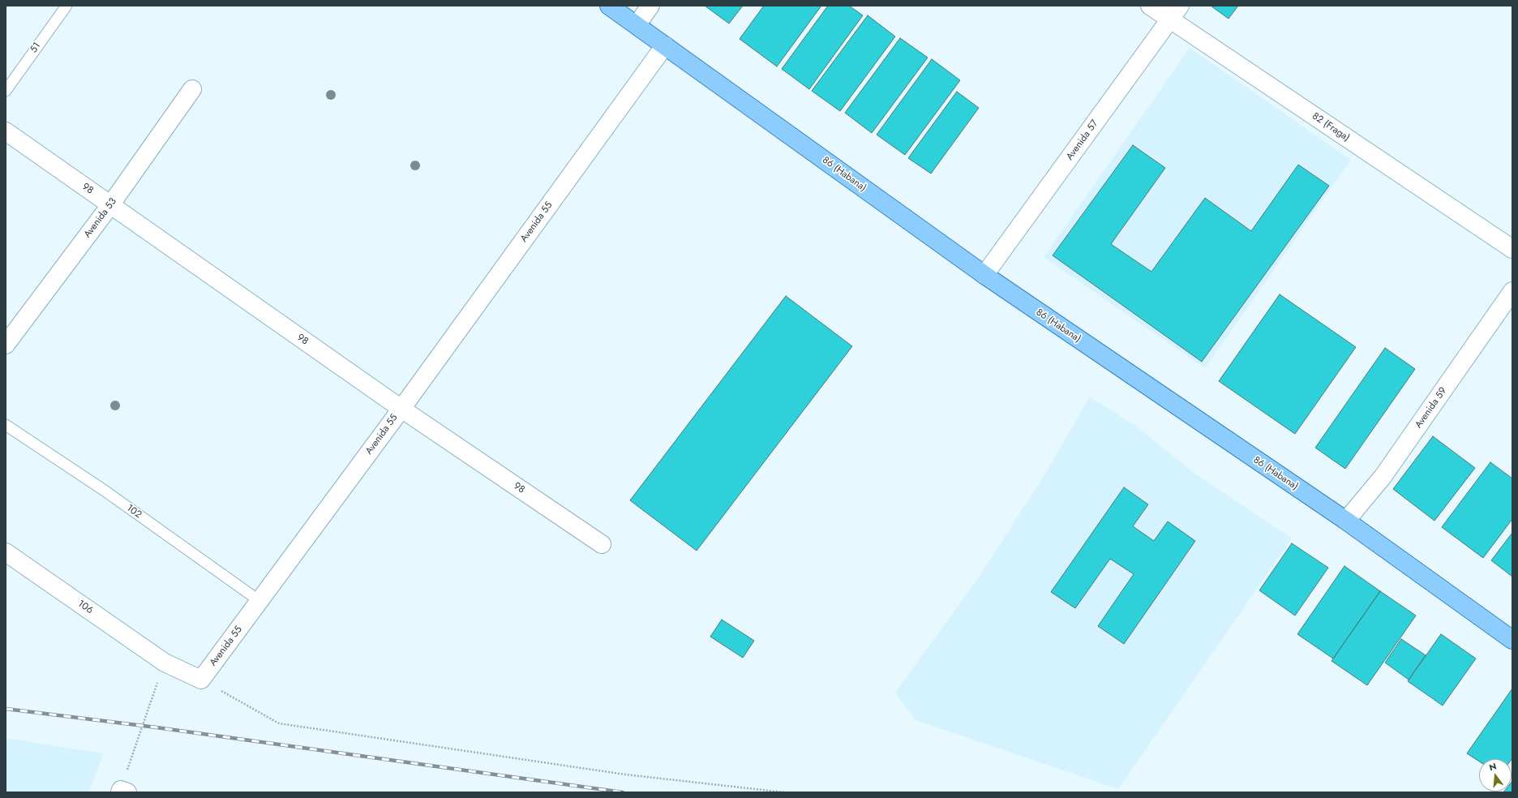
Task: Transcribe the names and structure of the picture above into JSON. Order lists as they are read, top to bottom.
{
  "streets": {
    "main road": ["86 (Habana)"],
    "street": [
      "82 (Fraga)",
      "Avenida 57",
      "98",
      "Avenida 53",
      "Avenida 55",
      "Avenida 59",
      "106"
    ],
    "lane": ["51", "102"]
  },
  "crossings": [
    ["82 (Fraga)", "Avenida 57"],
    ["Avenida 57", "86 (Habana)"],
    ["86 (Habana)", "Avenida 55"],
    ["86 (Habana)", "Avenida 59"],
    ["98", "Avenida 53"],
    ["98", "Avenida 55"],
    ["Avenida 55", "102"]
  ],
  "north": "top"
}
